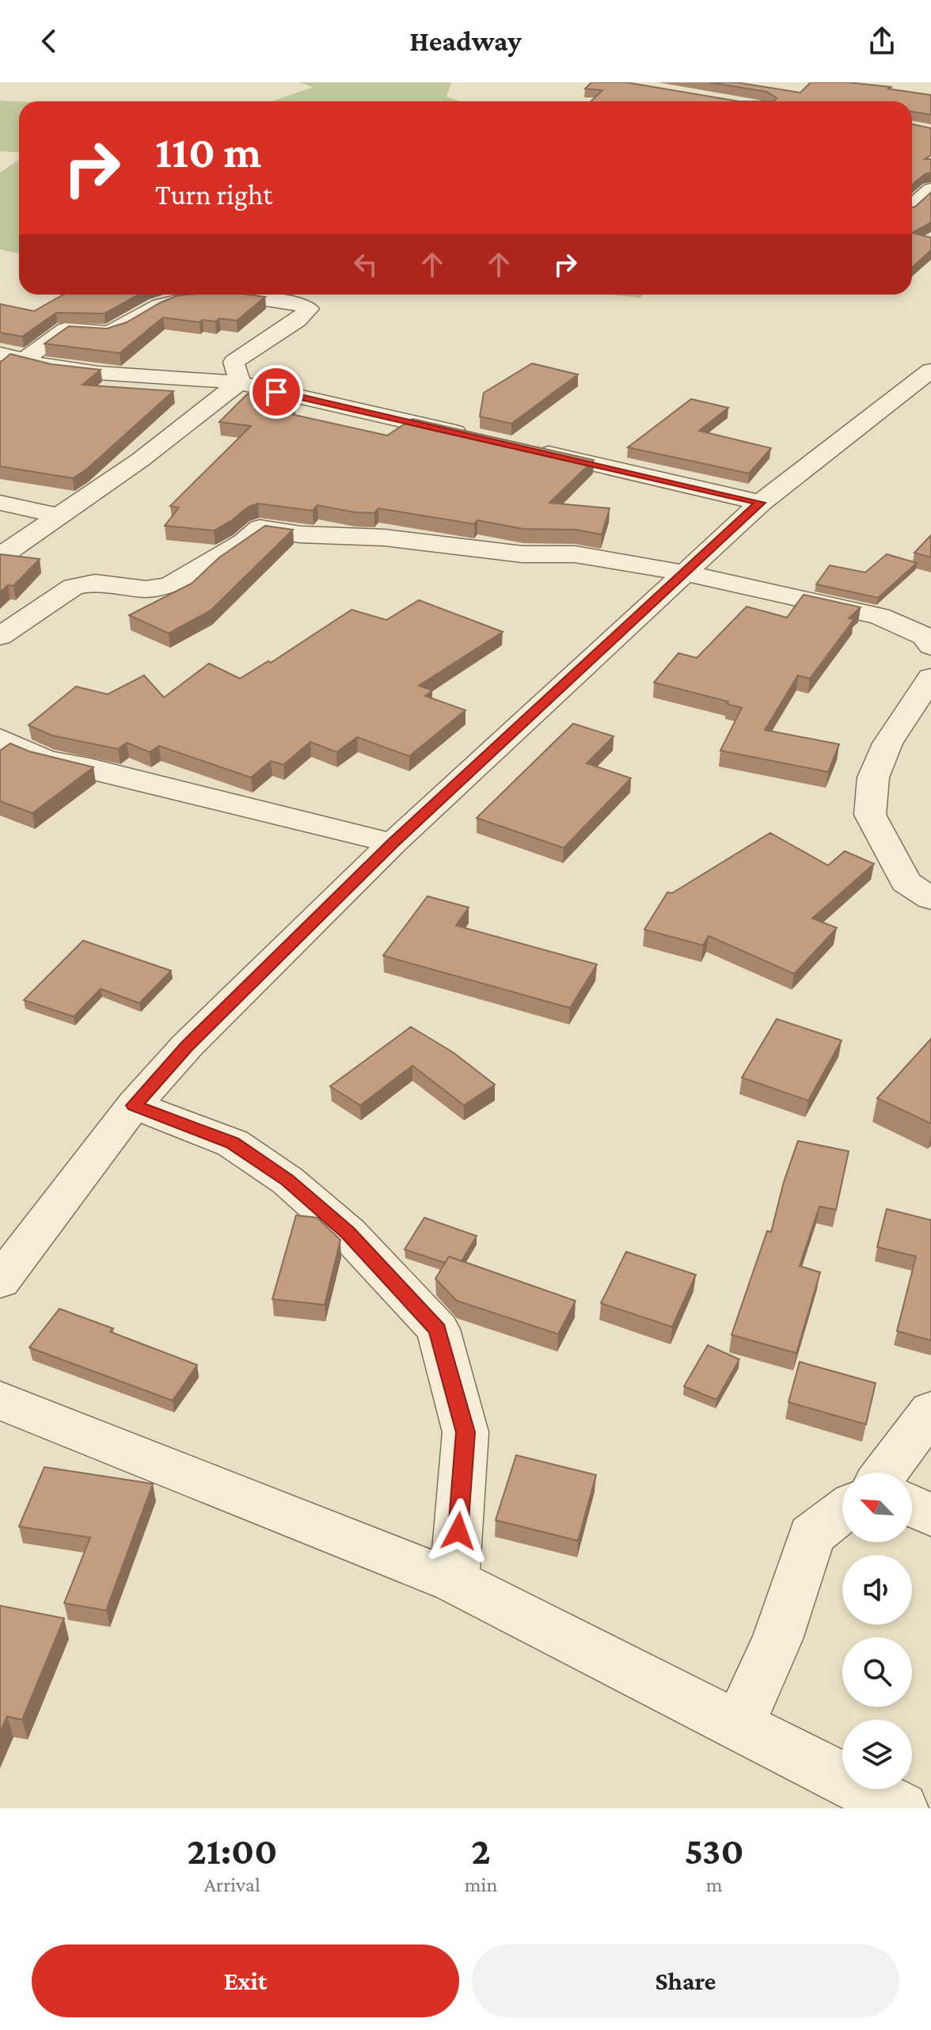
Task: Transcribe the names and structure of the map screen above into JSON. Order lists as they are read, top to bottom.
{
  "north": "top left",
  "page": {
    "header": "Headway",
    "turn": ["110 m", "Turn right"],
    "eta": [
      "21:00",
      "Arrival",
      "2",
      "min",
      "530",
      "m"
    ],
    "buttons": ["Exit", "Share"]
  }
}
